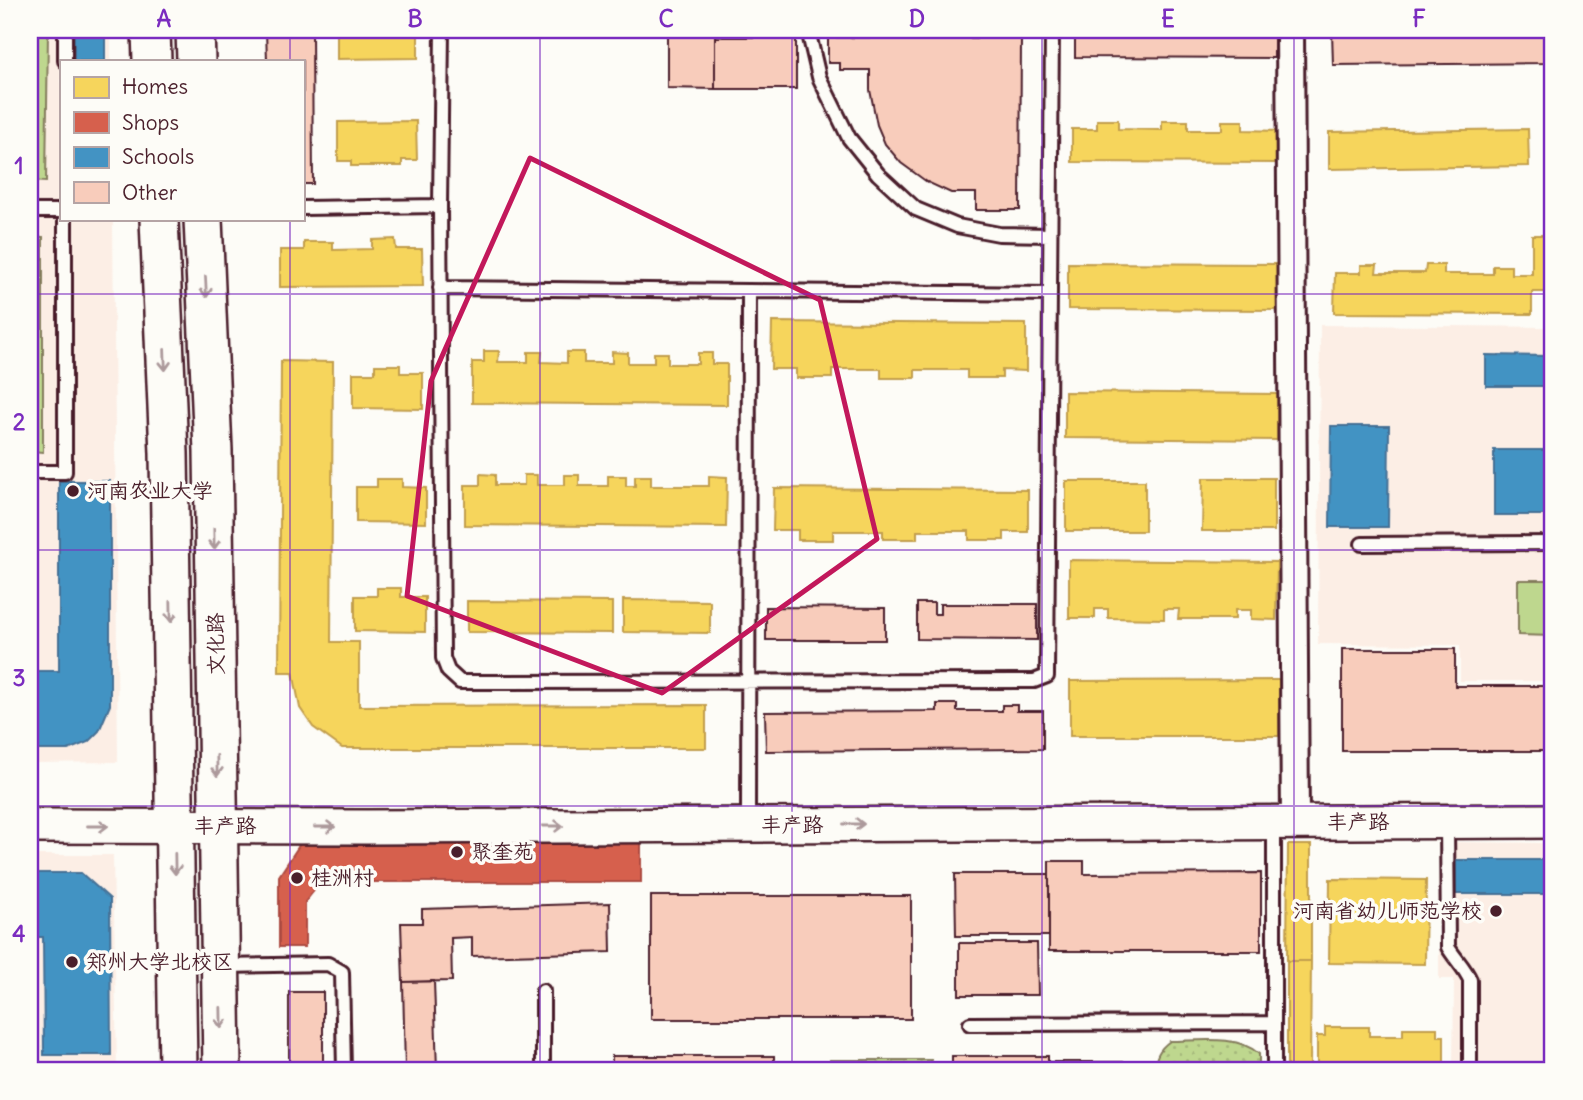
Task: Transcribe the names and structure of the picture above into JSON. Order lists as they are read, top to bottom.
{
  "streets": {
    "main road": ["文化路"],
    "street": ["丰产路"]
  },
  "crossings": [
    ["文化路", "丰产路"]
  ],
  "one_way": ["文化路", "丰产路"],
  "places": [
    "河南农业大学",
    "聚奎苑",
    "桂洲村",
    "河南省幼儿师范学校",
    "郑州大学北校区"
  ],
  "legend": [
    "Homes",
    "Shops",
    "Schools",
    "Other"
  ],
  "grid": {
    "columns": [
      "A",
      "B",
      "C",
      "D",
      "E",
      "F"
    ],
    "rows": [
      "1",
      "2",
      "3",
      "4"
    ]
  }
}
